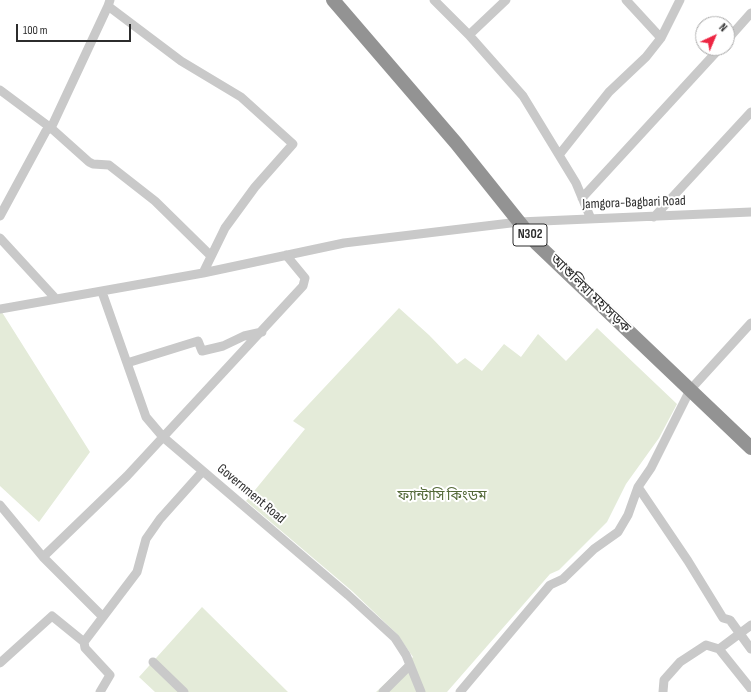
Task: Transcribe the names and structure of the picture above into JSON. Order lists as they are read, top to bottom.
{
  "streets": {
    "highway": ["N302", "আশুলিয়া মহাসড়ক"],
    "street": ["Jamgora-Bagbari Road", "Government Road"]
  },
  "crossings": [
    ["Jamgora-Bagbari Road", "আশুলিয়া মহাসড়ক"],
    ["Jamgora-Bagbari Road", "Government Road"]
  ],
  "parks": ["ফ্যান্টাসি কিংডম"],
  "scale_bar": "100 m",
  "north": "top right"
}
